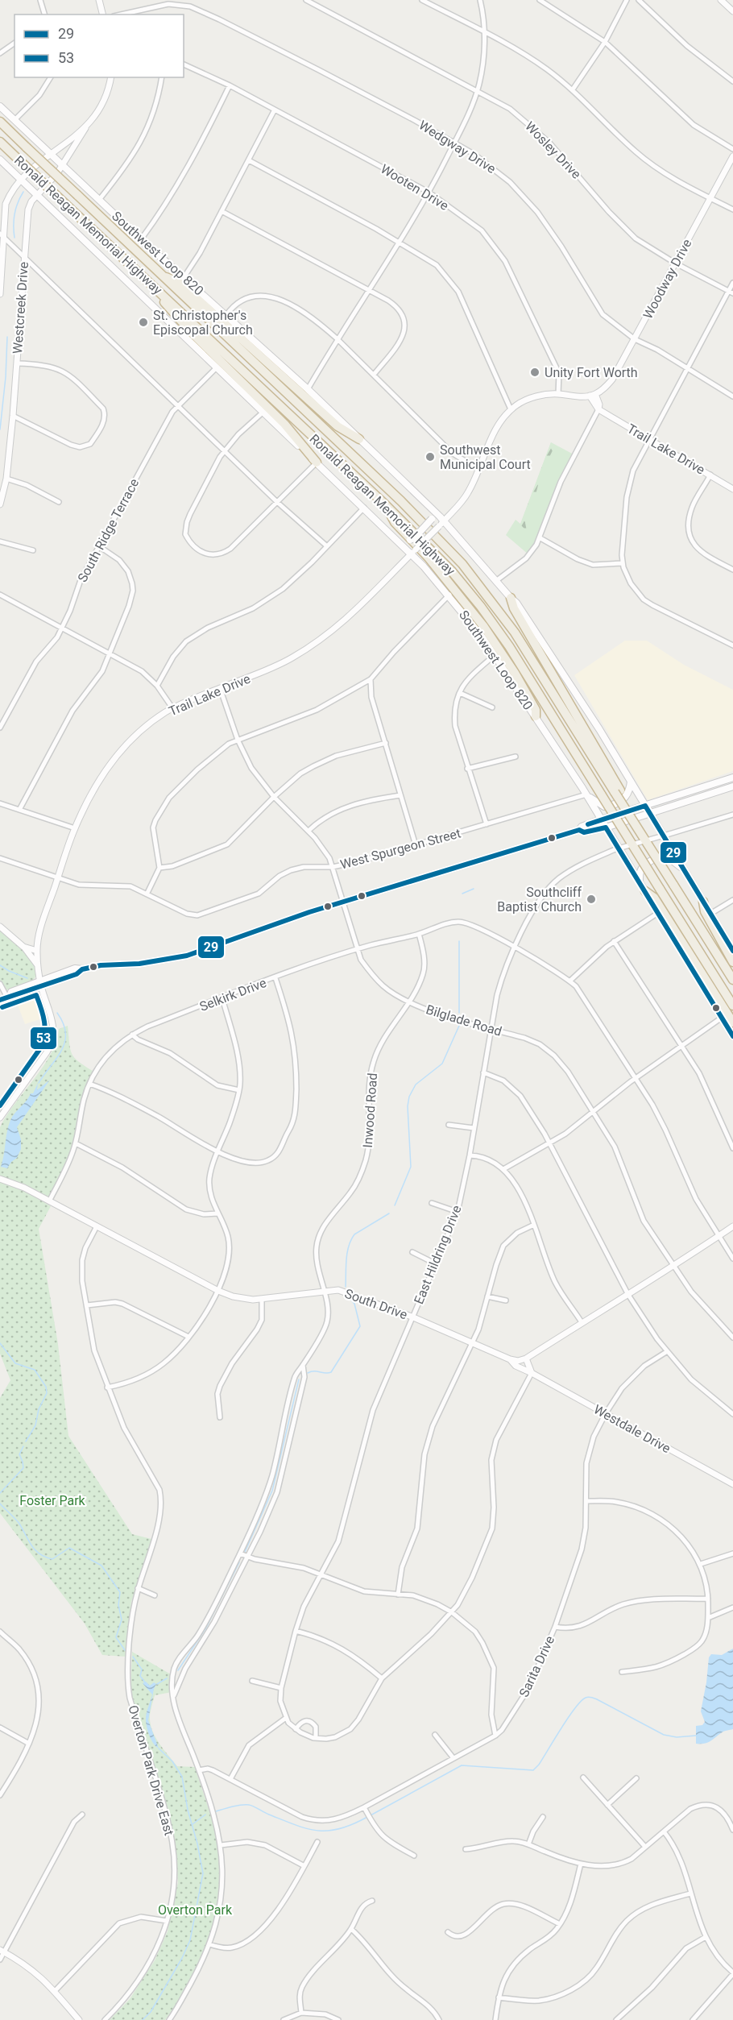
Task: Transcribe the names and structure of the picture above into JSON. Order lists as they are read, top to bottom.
{
  "streets": {
    "highway": ["Ronald Reagan Memorial Highway"],
    "main road": ["Southwest Loop 820"],
    "street": [
      "Wedgway Drive",
      "Wosley Drive",
      "Wooten Drive",
      "Woodway Drive",
      "Westcreek Drive",
      "Trail Lake Drive",
      "South Ridge Terrace",
      "West Spurgeon Street",
      "Selkirk Drive",
      "Bilglade Road",
      "Inwood Road",
      "East Hildring Drive",
      "South Drive",
      "Westdale Drive",
      "Sarita Drive",
      "Overton Park Drive East"
    ]
  },
  "crossings": [
    ["Wedgway Drive", "Woodway Drive"],
    ["Wosley Drive", "Woodway Drive"],
    ["Wooten Drive", "Trail Lake Drive"],
    ["Southwest Loop 820", "Westcreek Drive"],
    ["Southwest Loop 820", "Trail Lake Drive"],
    ["Southwest Loop 820", "South Ridge Terrace"],
    ["Southwest Loop 820", "West Spurgeon Street"],
    ["Woodway Drive", "Trail Lake Drive"],
    ["Trail Lake Drive", "West Spurgeon Street"],
    ["Trail Lake Drive", "Bilglade Road"],
    ["West Spurgeon Street", "Bilglade Road"],
    ["Selkirk Drive", "Bilglade Road"],
    ["Selkirk Drive", "Inwood Road"],
    ["Selkirk Drive", "East Hildring Drive"],
    ["Selkirk Drive", "South Drive"],
    ["Bilglade Road", "Inwood Road"],
    ["Bilglade Road", "East Hildring Drive"],
    ["Inwood Road", "South Drive"],
    ["Inwood Road", "Sarita Drive"],
    ["East Hildring Drive", "South Drive"],
    ["South Drive", "Westdale Drive"],
    ["South Drive", "Overton Park Drive East"],
    ["Westdale Drive", "Sarita Drive"]
  ],
  "parks": ["Foster Park", "Overton Park"],
  "places": [
    "St. Christopher's Episcopal Church",
    "Unity Fort Worth",
    "Southwest Municipal Court",
    "Southcliff Baptist Church"
  ],
  "lines": ["transit line 29", "transit line 53"],
  "legend": ["29", "53"]
}
